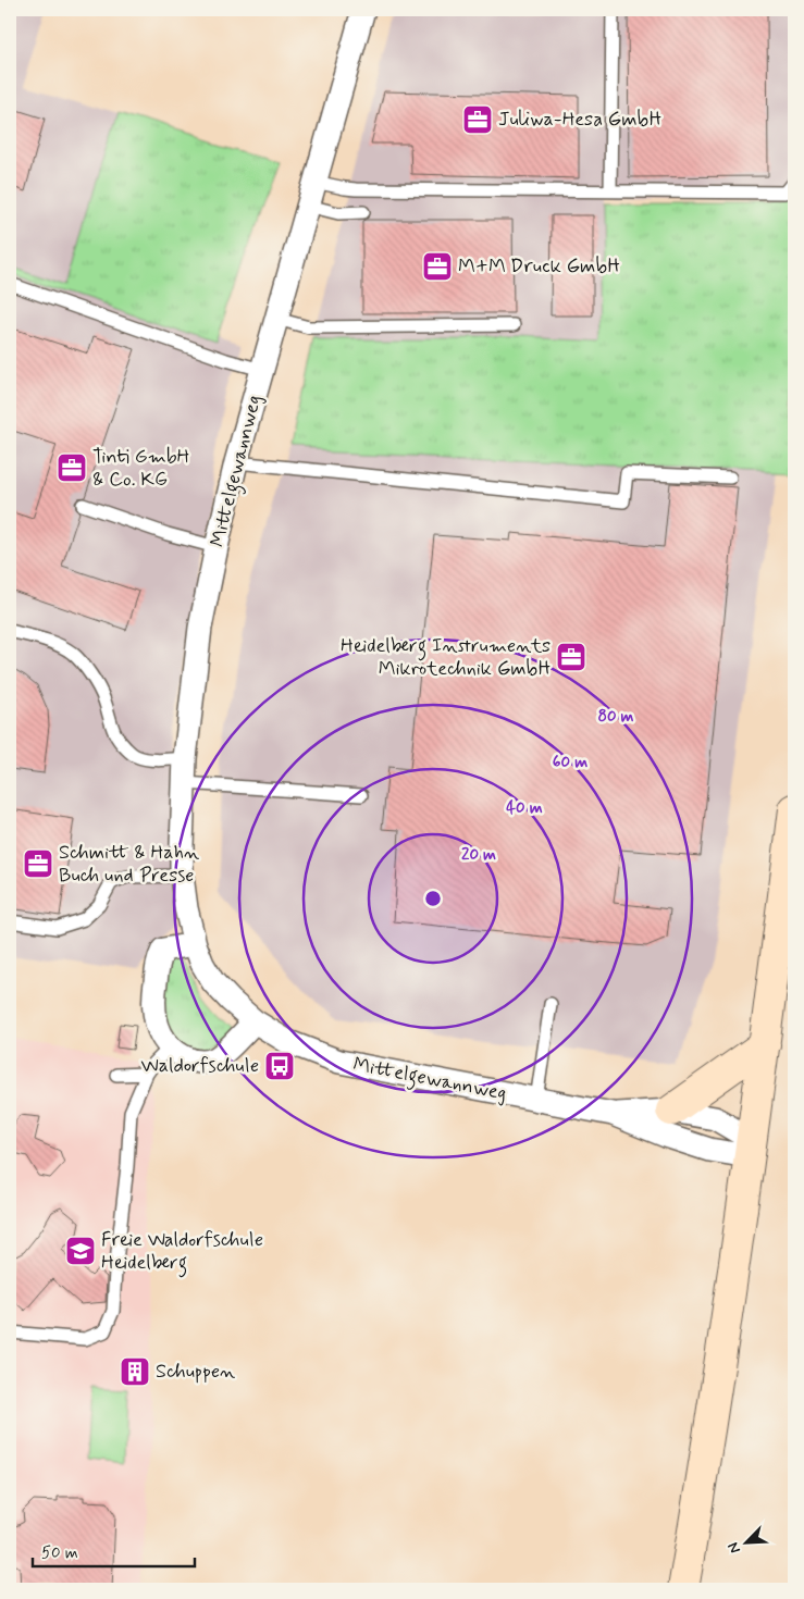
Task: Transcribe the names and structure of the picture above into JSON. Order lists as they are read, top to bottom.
{
  "streets": {
    "street": ["Mittelgewannweg"]
  },
  "places": {
    "office": [
      "Juliwa-Hesa GmbH",
      "M+M Druck GmbH",
      "Tinti GmbH & Co. KG",
      "Heidelberg Instruments Mikrotechnik GmbH",
      "Schmitt & Hahn Buch und Presse"
    ],
    "bus stop": ["Waldorfschule"],
    "school or university": ["Freie Waldorfschule Heidelberg"],
    "building": ["Schuppen"]
  },
  "scale_bar": "50 m",
  "north": "bottom left",
  "rings": [
    "80 m",
    "60 m",
    "40 m",
    "20 m"
  ]
}
